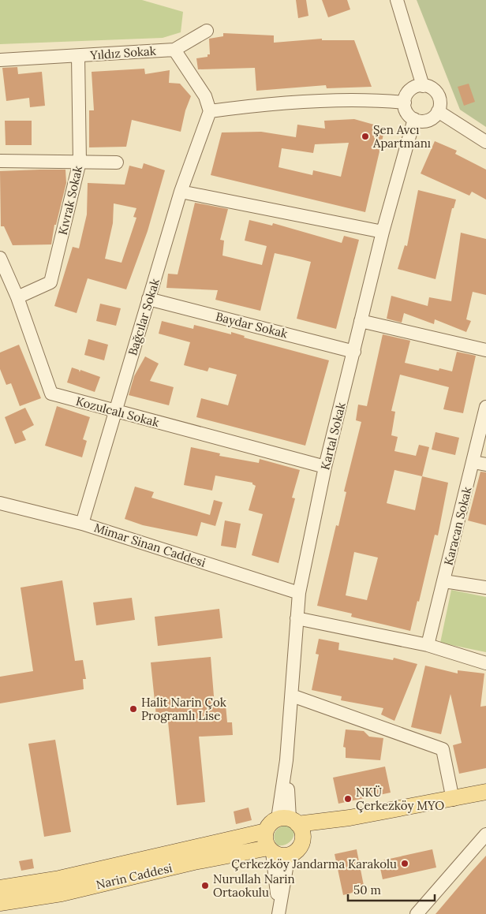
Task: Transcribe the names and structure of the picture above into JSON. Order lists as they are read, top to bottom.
{
  "streets": {
    "main road": ["Narin Caddesi"],
    "street": [
      "Yıldız Sokak",
      "Kıvrak Sokak",
      "Bağcılar Sokak",
      "Baydar Sokak",
      "Kozulcalı Sokak",
      "Kartal Sokak",
      "Karacan Sokak",
      "Mimar Sinan Caddesi"
    ]
  },
  "crossings": [
    ["Yıldız Sokak", "Kıvrak Sokak"],
    ["Kıvrak Sokak", "Kozulcalı Sokak"],
    ["Bağcılar Sokak", "Baydar Sokak"],
    ["Bağcılar Sokak", "Kozulcalı Sokak"],
    ["Bağcılar Sokak", "Mimar Sinan Caddesi"],
    ["Baydar Sokak", "Kartal Sokak"],
    ["Kozulcalı Sokak", "Kartal Sokak"],
    ["Kartal Sokak", "Mimar Sinan Caddesi"],
    ["Kartal Sokak", "Narin Caddesi"]
  ],
  "places": [
    "Şen Avcı Apartmanı",
    "Halit Narin Çok Programlı Lise",
    "NKÜ Çerkezköy MYO",
    "Çerkezköy Jandarma Karakolu",
    "Nurullah Narin Ortaokulu"
  ],
  "scale_bar": "50 m"
}
